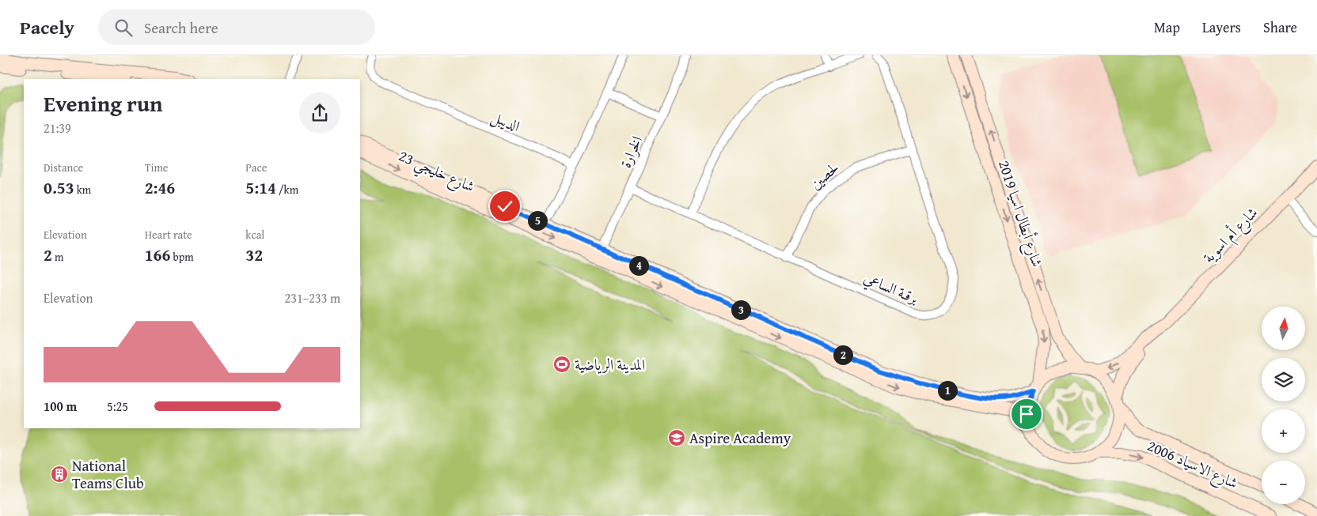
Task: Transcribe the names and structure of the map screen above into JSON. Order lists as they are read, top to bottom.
{
  "streets": {
    "main road": [
      "شارع خليجي 23",
      "شارع أبطال اسيا 2019",
      "شارع أم اسوية",
      "شارع الاسياد 2006"
    ],
    "street": [
      "الديبل",
      "الخرارة",
      "لحصين",
      "برقـة الساعي"
    ]
  },
  "crossings": [
    ["الخرارة", "شارع خليجي 23"],
    ["الخرارة", "برقـة الساعي"],
    ["شارع خليجي 23", "شارع أبطال اسيا 2019"],
    ["شارع خليجي 23", "شارع أم اسوية"],
    ["شارع خليجي 23", "شارع الاسياد 2006"],
    ["لحصين", "برقـة الساعي"],
    ["شارع أبطال اسيا 2019", "شارع أم اسوية"],
    ["شارع أبطال اسيا 2019", "شارع الاسياد 2006"],
    ["شارع أم اسوية", "شارع الاسياد 2006"]
  ],
  "places": {
    "sports": ["المدينة الرياضية"],
    "school or university": ["Aspire Academy"],
    "building": ["National Teams Club"]
  },
  "north": "top",
  "page": {
    "header": "Pacely",
    "search": "Search here",
    "nav": ["Map", "Layers", "Share"],
    "heading": ["Evening run", "21:39"],
    "stats": [
      ["Distance", "0.53 km"],
      ["Time", "2:46"],
      ["Pace", "5:14 /km"],
      ["Elevation", "2 m"],
      ["Heart rate", "166 bpm"],
      ["kcal", "32"]
    ],
    "pins": [
      "5",
      "4",
      "3",
      "2",
      "1"
    ],
    "chart": ["Elevation", "231–233 m"],
    "map_buttons": ["+", "−"],
    "list": [
      {
        "name": "100 m",
        "note": "5:25"
      }
    ]
  }
}
